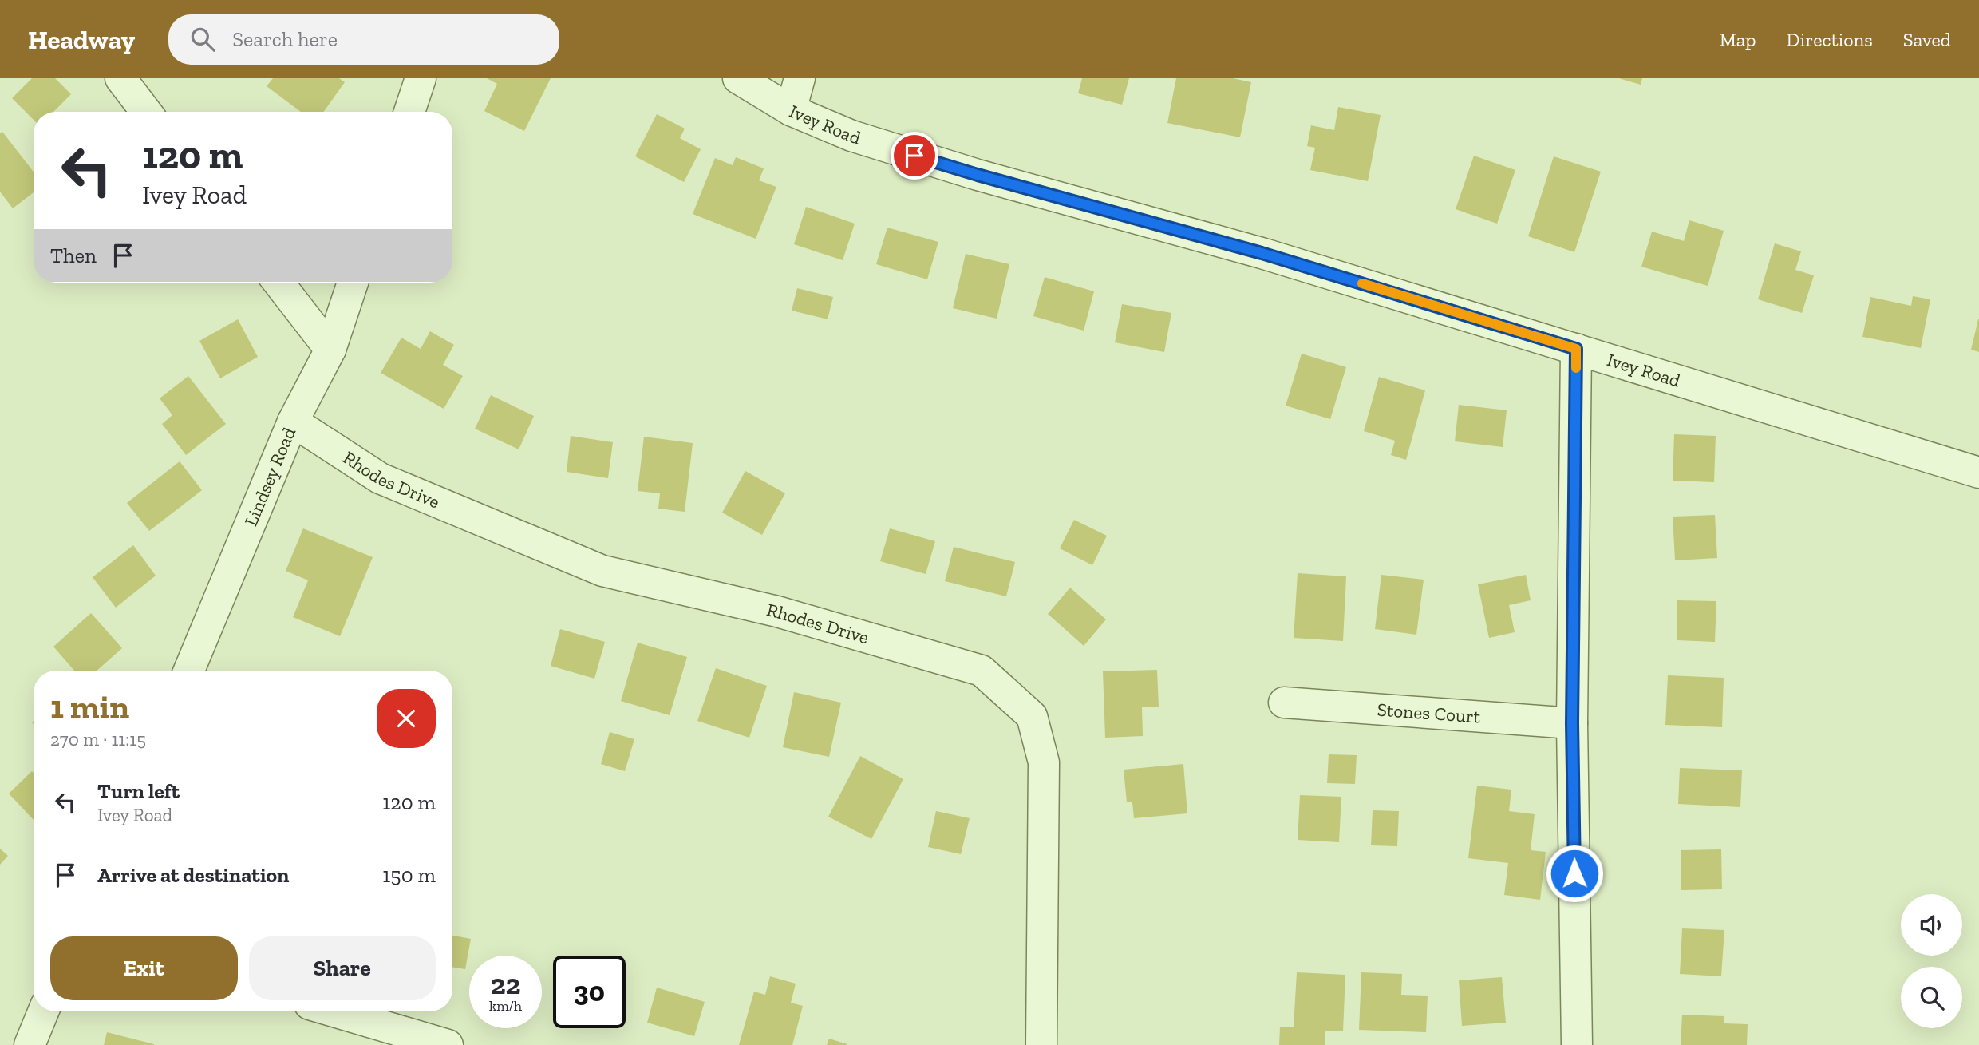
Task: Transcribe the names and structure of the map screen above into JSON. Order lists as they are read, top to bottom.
{
  "streets": {
    "street": [
      "Ivey Road",
      "Lindsey Road",
      "Rhodes Drive",
      "Stones Court"
    ]
  },
  "crossings": [
    ["Lindsey Road", "Rhodes Drive"]
  ],
  "page": {
    "header": "Headway",
    "search": "Search here",
    "nav": ["Map", "Directions", "Saved"],
    "turn": ["120 m", "Ivey Road"],
    "then": "Then",
    "heading": ["1 min", "270 m · 11:15"],
    "list": [
      {
        "name": "Turn left",
        "note": "Ivey Road",
        "value": "120 m"
      },
      {
        "name": "Arrive at destination",
        "value": "150 m"
      }
    ],
    "buttons": ["Exit", "Share"],
    "speed": "22 km/h",
    "limit": "30"
  }
}
